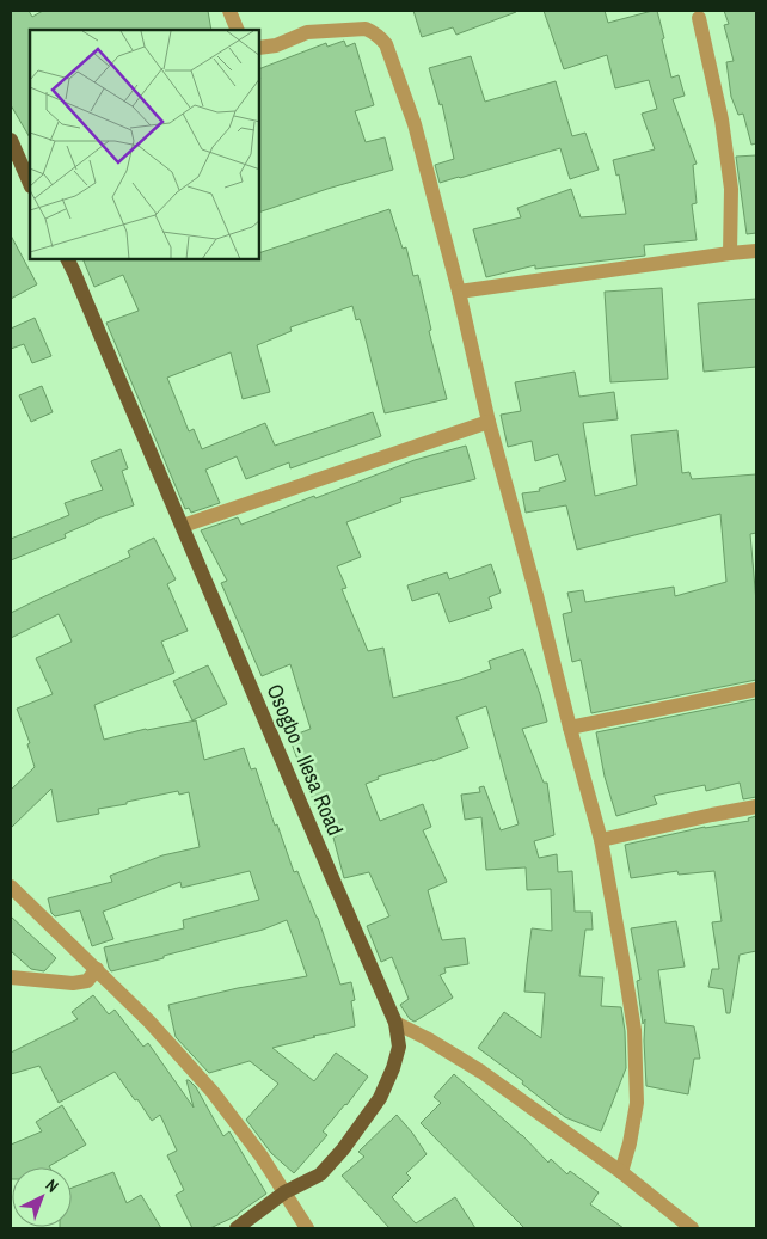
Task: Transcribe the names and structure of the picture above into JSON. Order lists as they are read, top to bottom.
{
  "streets": {
    "main road": ["Osogbo - Ilesa Road"]
  },
  "north": "top right"
}
